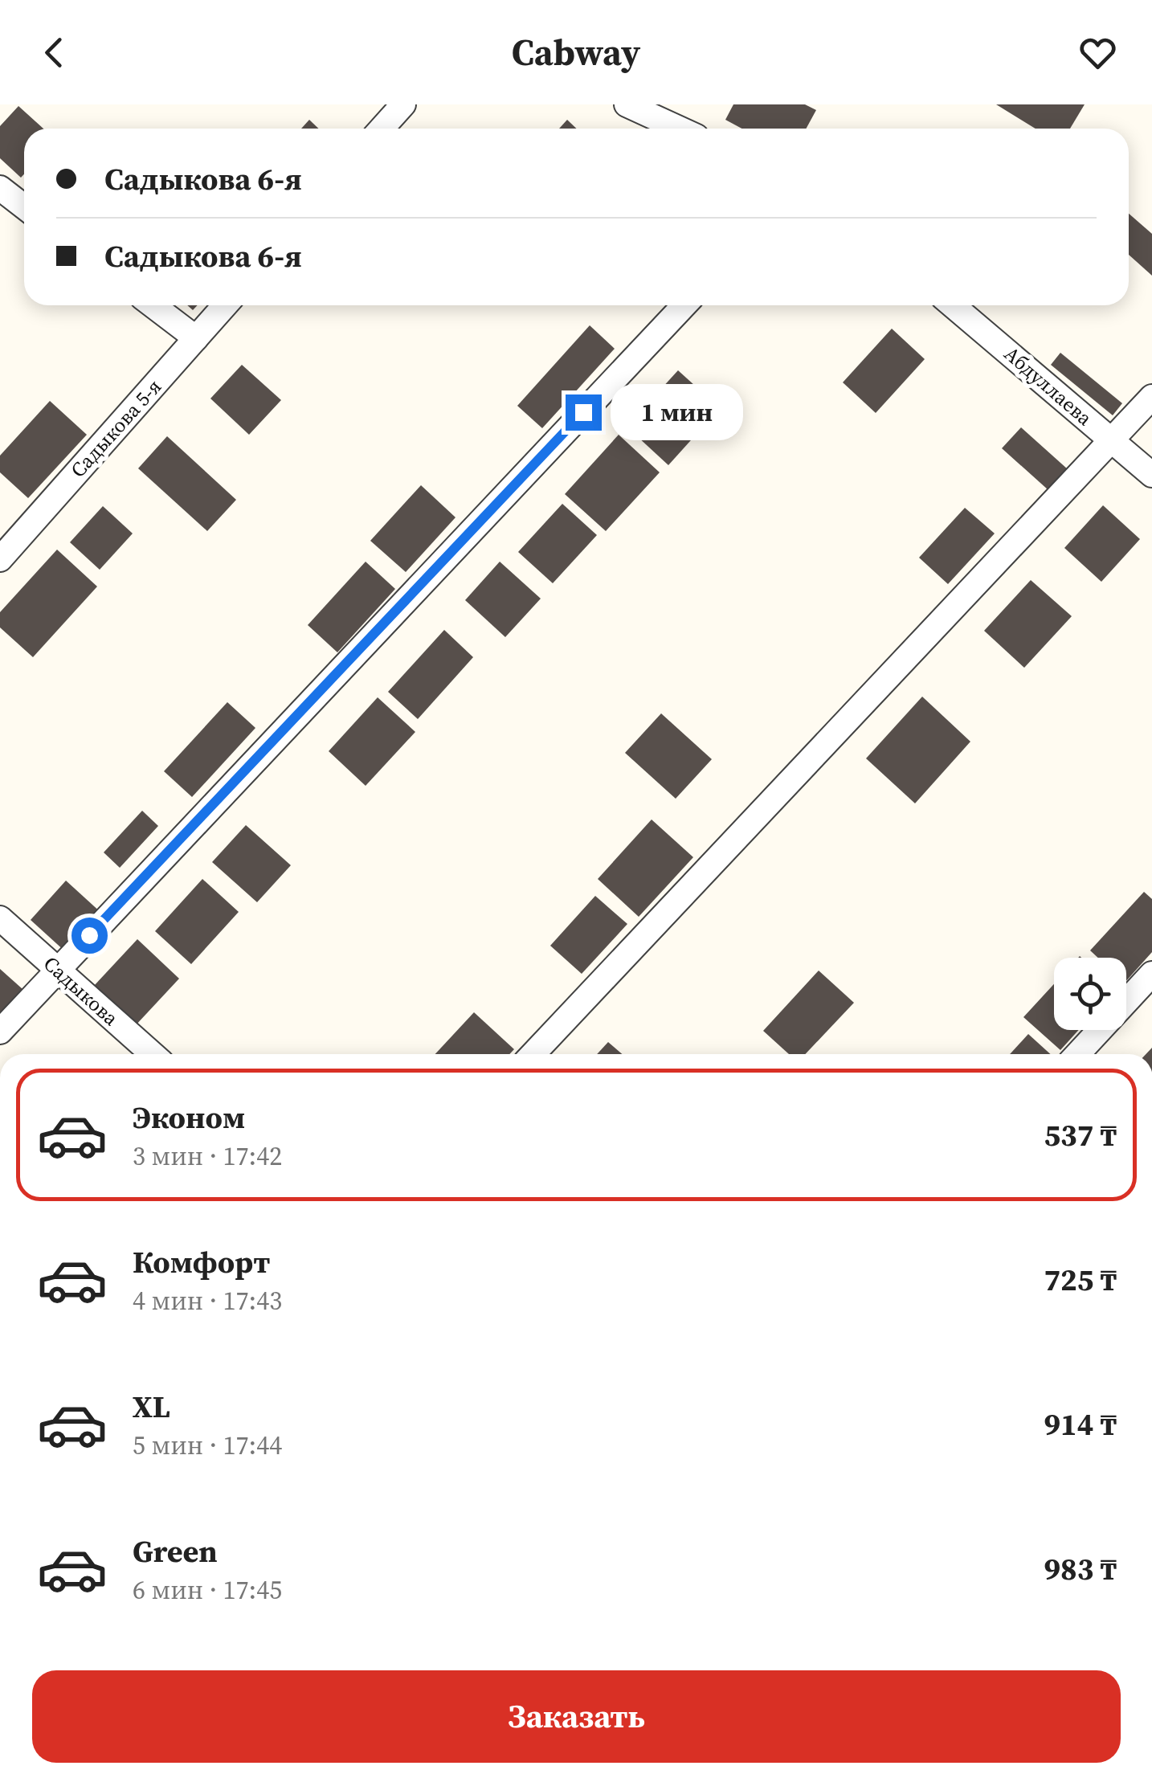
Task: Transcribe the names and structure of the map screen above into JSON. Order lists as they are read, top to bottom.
{
  "streets": {
    "street": ["Абдуллаева", "Садыкова 5-я", "Садыкова"]
  },
  "page": {
    "header": "Cabway",
    "banner": ["Садыкова 6-я", "Садыкова 6-я"],
    "bubble": "1 мин",
    "list": [
      {
        "name": "Эконом",
        "note": "3 мин · 17:42",
        "value": "537 ₸"
      },
      {
        "name": "Комфорт",
        "note": "4 мин · 17:43",
        "value": "725 ₸"
      },
      {
        "name": "XL",
        "note": "5 мин · 17:44",
        "value": "914 ₸"
      },
      {
        "name": "Green",
        "note": "6 мин · 17:45",
        "value": "983 ₸"
      }
    ],
    "buttons": "Заказать"
  }
}
